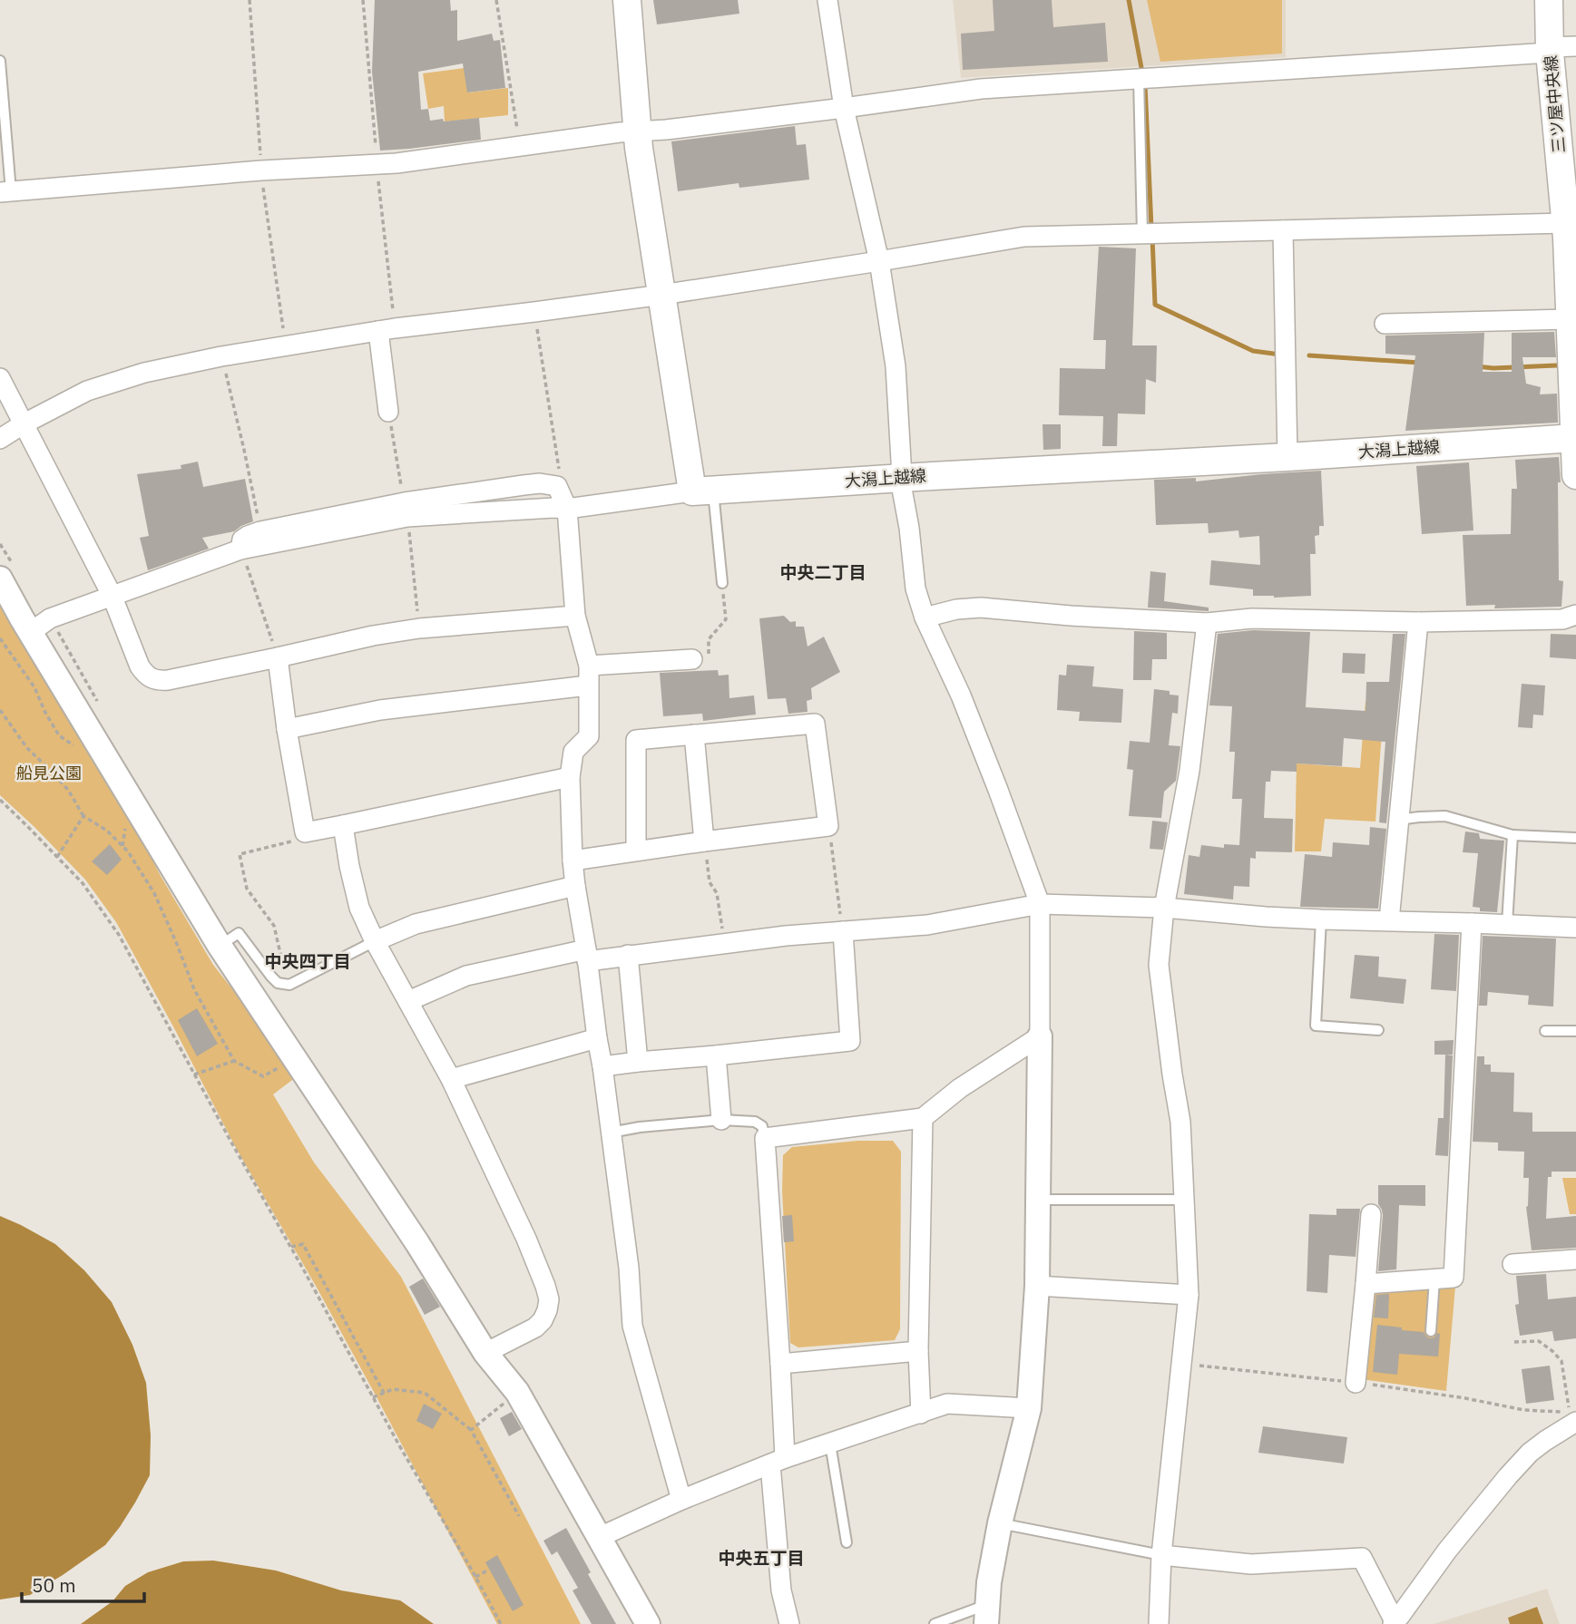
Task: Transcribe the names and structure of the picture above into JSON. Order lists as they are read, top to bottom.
{
  "streets": {
    "main road": ["三ツ屋中央線", "大潟上越線"]
  },
  "crossings": [
    ["三ツ屋中央線", "大潟上越線"]
  ],
  "districts": ["中央二丁目", "中央四丁目", "中央五丁目"],
  "parks": ["船見公園"],
  "scale_bar": "50 m"
}
